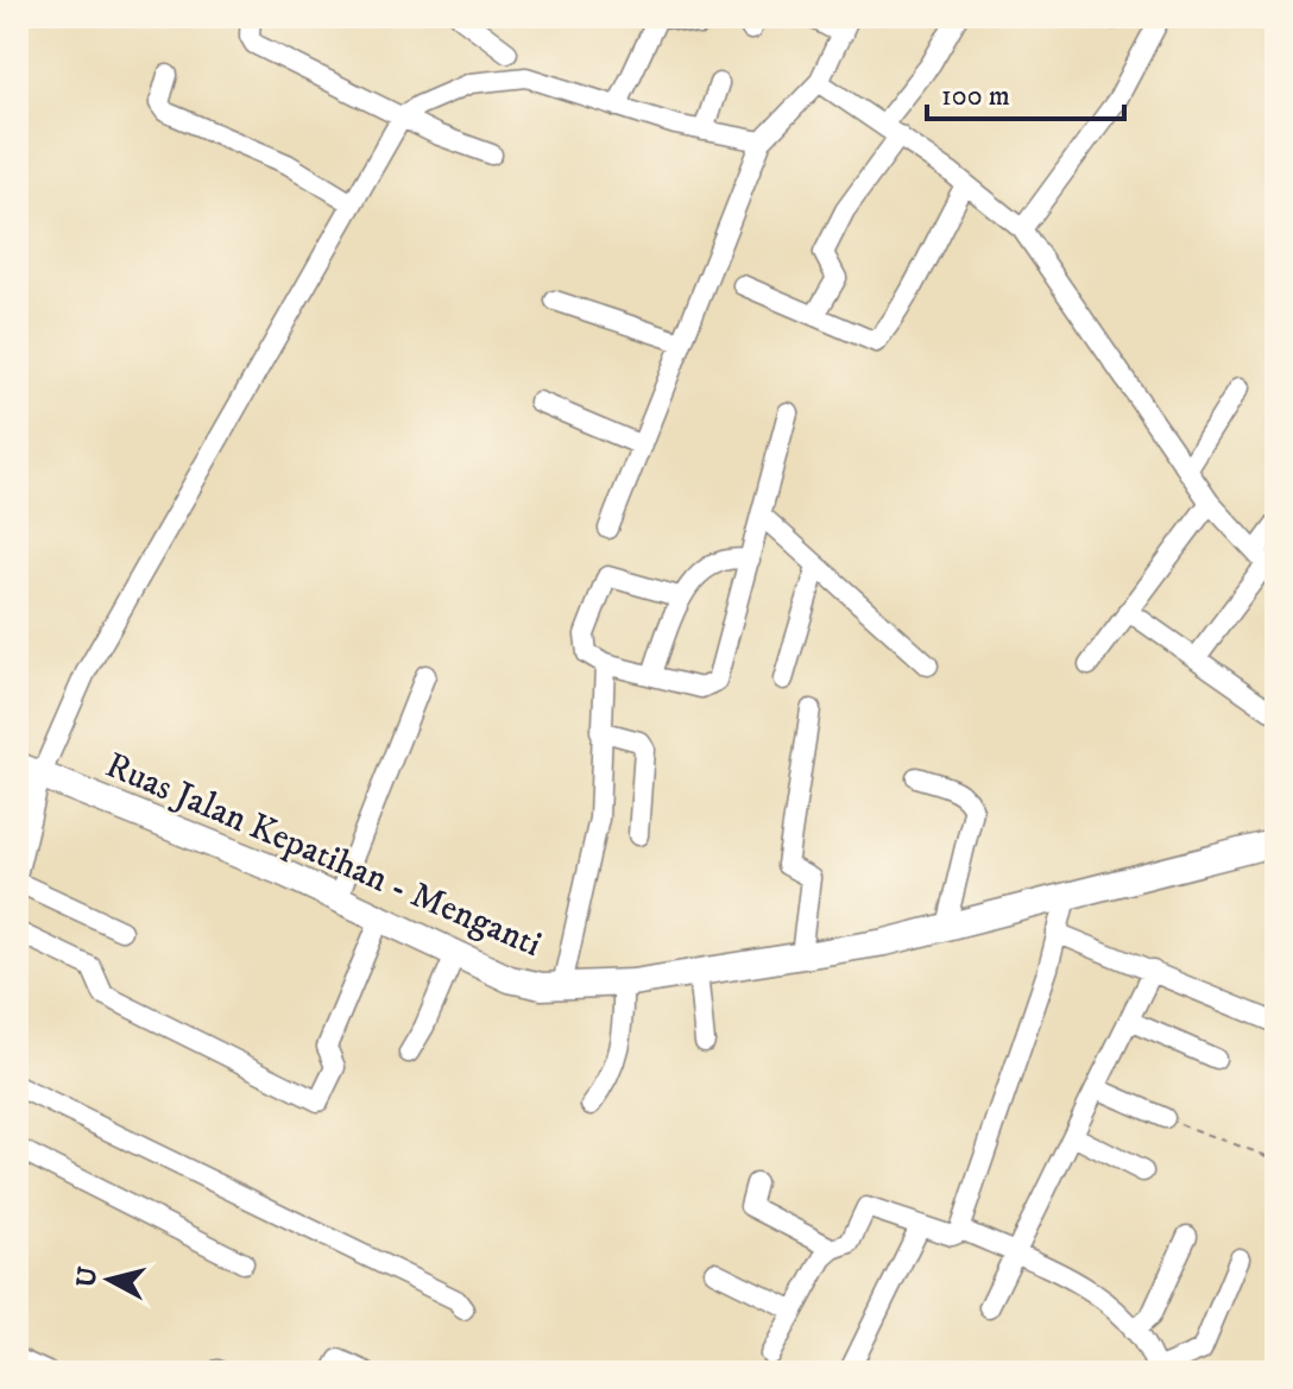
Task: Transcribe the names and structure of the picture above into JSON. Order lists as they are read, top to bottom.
{
  "streets": {
    "main road": ["Ruas Jalan Kepatihan - Menganti"]
  },
  "scale_bar": "100 m",
  "north": "left"
}
